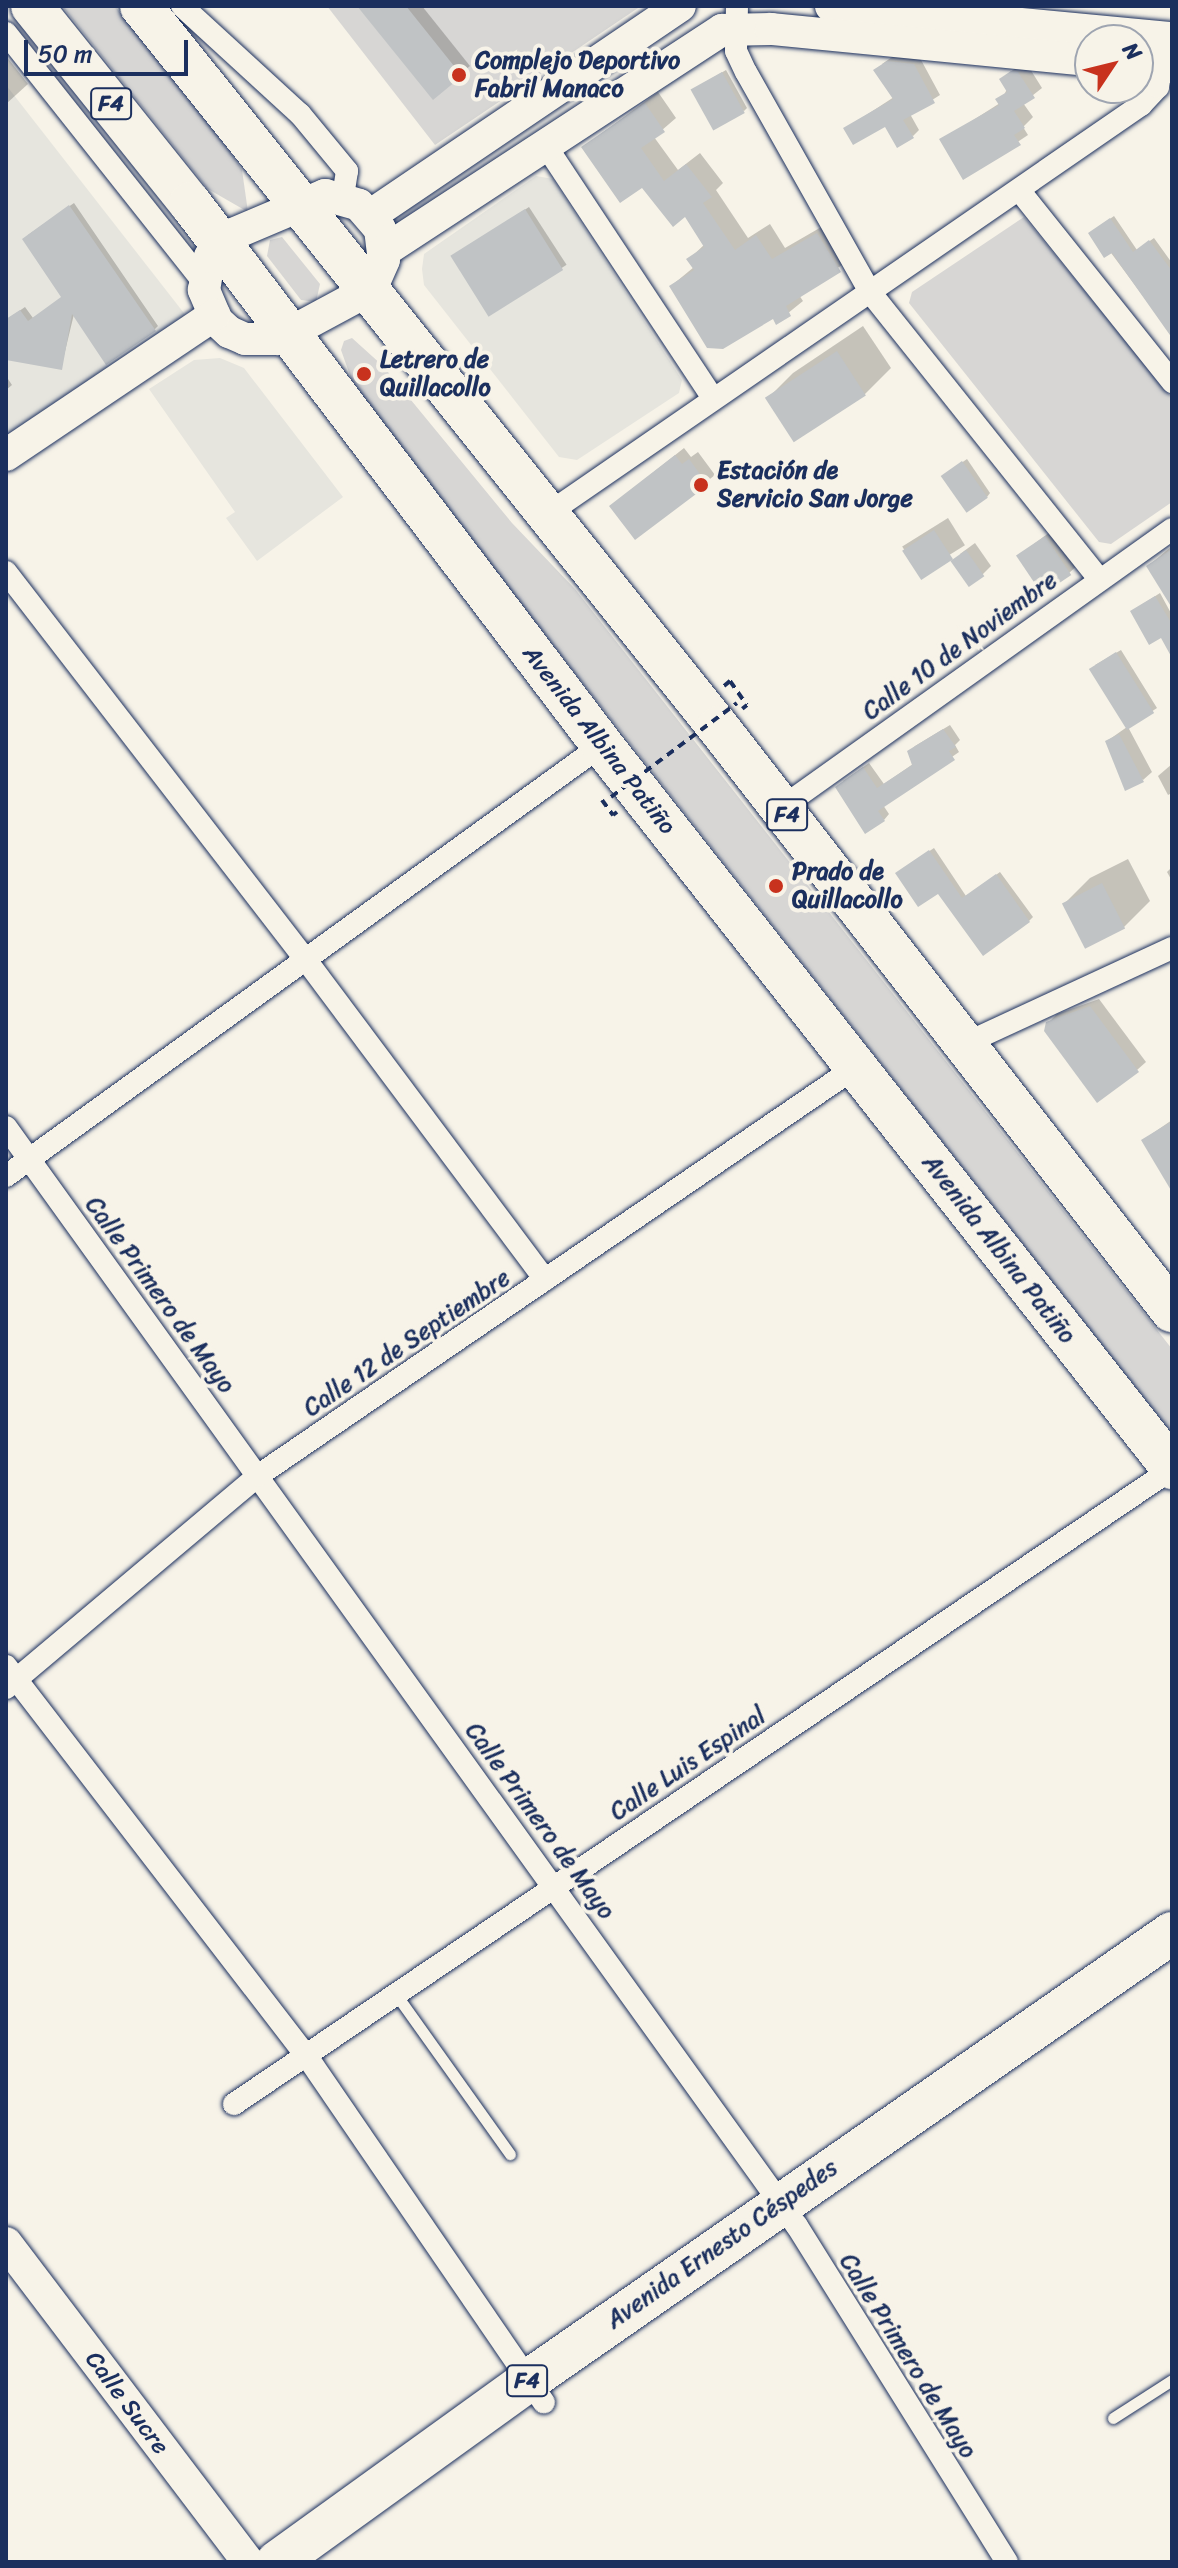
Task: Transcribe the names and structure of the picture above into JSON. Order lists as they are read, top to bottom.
{
  "streets": {
    "highway": ["F4", "Avenida Albina Patiño", "Avenida Ernesto Céspedes"],
    "main road": ["Calle Sucre"],
    "street": [
      "Calle 10 de Noviembre",
      "Calle Primero de Mayo",
      "Calle 12 de Septiembre",
      "Calle Luis Espinal"
    ]
  },
  "crossings": [
    ["F4", "Calle 10 de Noviembre"],
    ["Avenida Albina Patiño", "Calle 12 de Septiembre"],
    ["Avenida Albina Patiño", "Calle Luis Espinal"],
    ["Calle Primero de Mayo", "Calle 12 de Septiembre"],
    ["Calle Primero de Mayo", "Calle Luis Espinal"],
    ["Calle Primero de Mayo", "Avenida Ernesto Céspedes"]
  ],
  "places": [
    "Complejo Deportivo Fabril Manaco",
    "Letrero de Quillacollo",
    "Estación de Servicio San Jorge",
    "Prado de Quillacollo"
  ],
  "scale_bar": "50 m",
  "north": "top right"
}
